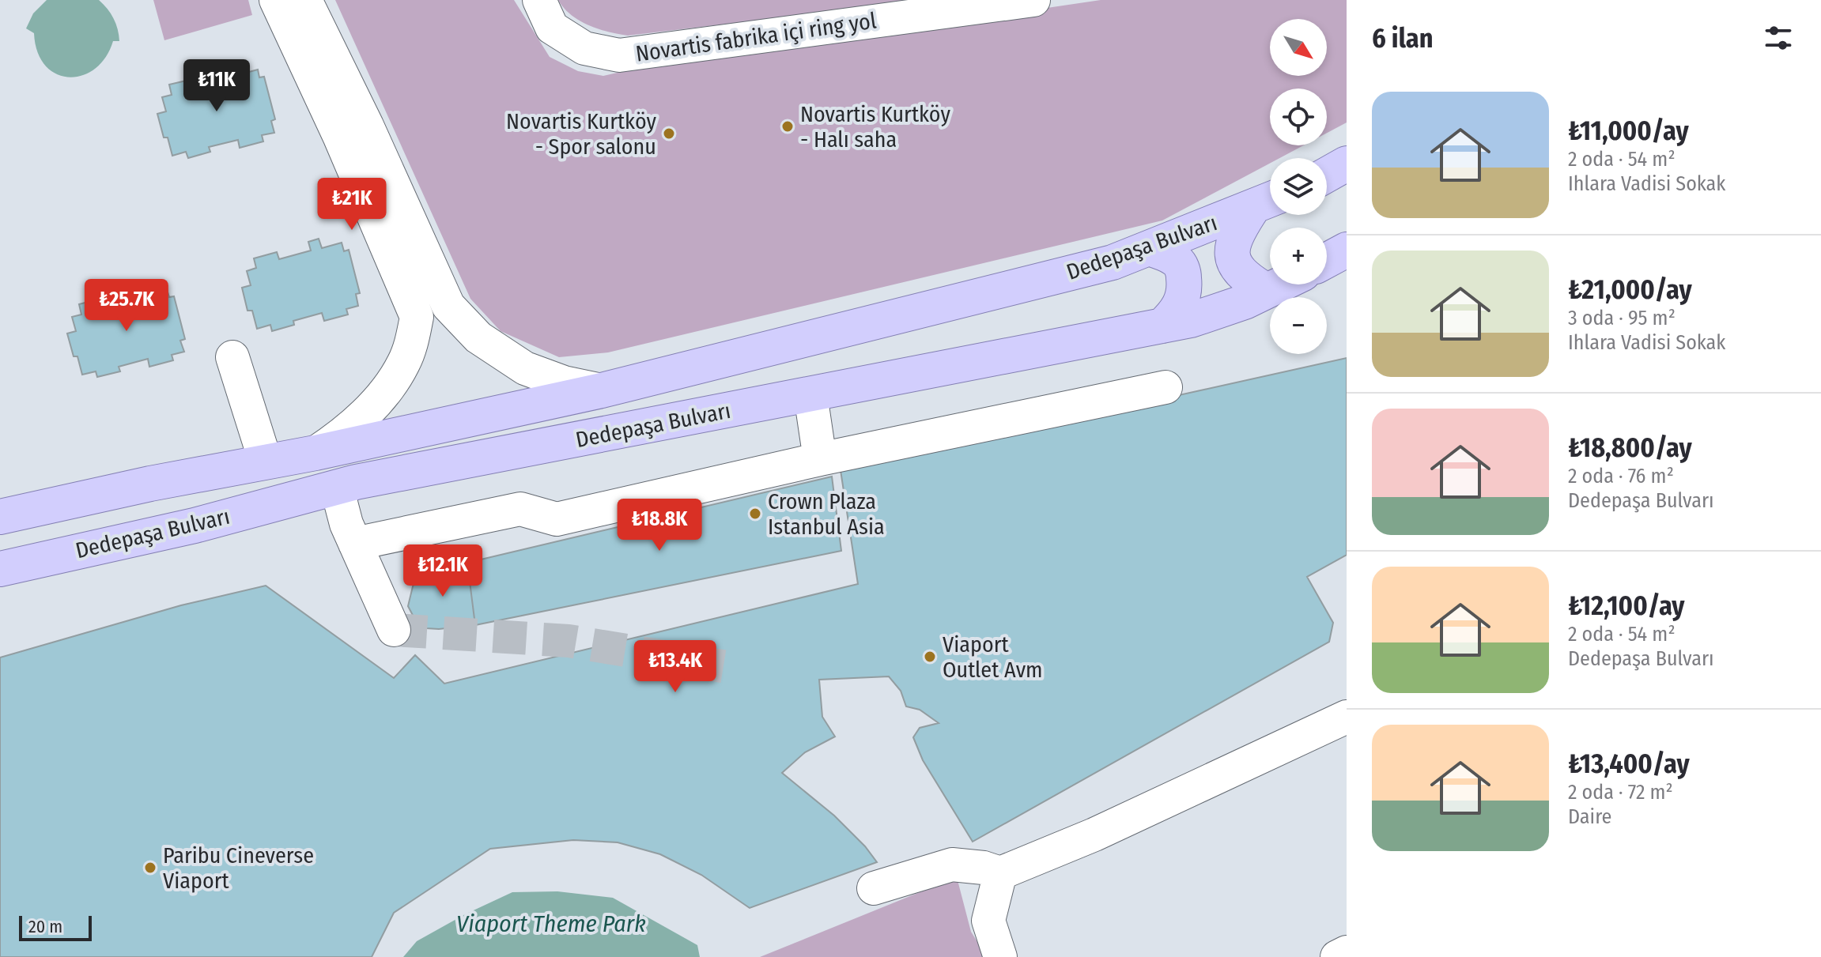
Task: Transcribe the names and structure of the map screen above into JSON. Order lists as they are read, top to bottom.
{
  "streets": {
    "main road": ["Dedepaşa Bulvarı"],
    "street": ["Novartis fabrika içi ring yol"]
  },
  "water": ["Viaport Theme Park"],
  "places": [
    "Novartis Kurtköy - Halı saha",
    "Novartis Kurtköy - Spor salonu",
    "Crown Plaza Istanbul Asia",
    "Viaport Outlet Avm",
    "Paribu Cineverse Viaport"
  ],
  "scale_bar": "20 m",
  "north": "bottom right",
  "page": {
    "heading": "6 ilan",
    "map_buttons": ["+", "−"],
    "price": [
      "₺11K",
      "₺21K",
      "₺25.7K",
      "₺18.8K",
      "₺12.1K",
      "₺13.4K"
    ],
    "list": [
      {
        "name": "₺11,000/ay",
        "note": "2 oda · 54 m² · Ihlara Vadisi Sokak"
      },
      {
        "name": "₺21,000/ay",
        "note": "3 oda · 95 m² · Ihlara Vadisi Sokak"
      },
      {
        "name": "₺18,800/ay",
        "note": "2 oda · 76 m² · Dedepaşa Bulvarı"
      },
      {
        "name": "₺12,100/ay",
        "note": "2 oda · 54 m² · Dedepaşa Bulvarı"
      },
      {
        "name": "₺13,400/ay",
        "note": "2 oda · 72 m² · Daire"
      }
    ],
    "scale": "20 m"
  }
}
